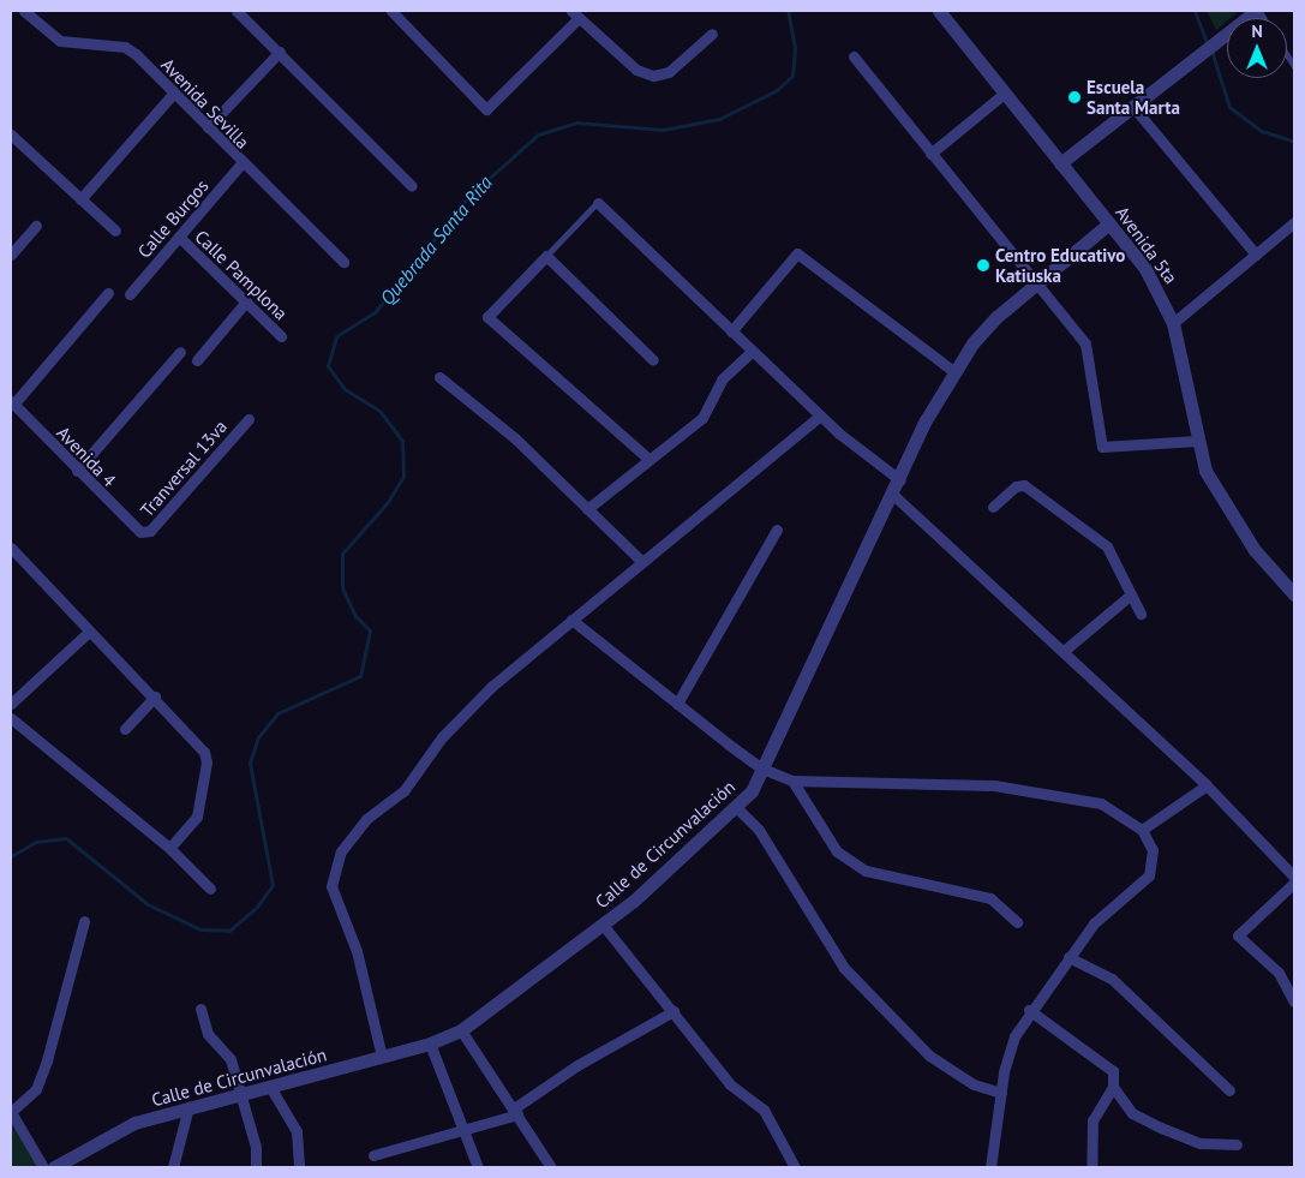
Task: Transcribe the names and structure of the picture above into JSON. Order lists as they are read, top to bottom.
{
  "streets": {
    "street": [
      "Avenida Sevilla",
      "Calle Burgos",
      "Avenida 5ta",
      "Calle Pamplona",
      "Avenida 4",
      "Tranversal 13va",
      "Calle de Circunvalación"
    ]
  },
  "crossings": [
    ["Avenida Sevilla", "Calle Burgos"],
    ["Calle Burgos", "Calle Pamplona"],
    ["Avenida 5ta", "Calle de Circunvalación"],
    ["Avenida 4", "Tranversal 13va"]
  ],
  "water": ["Quebrada Santa Rita"],
  "places": ["Escuela Santa Marta", "Centro Educativo Katiuska"],
  "north": "top"
}
